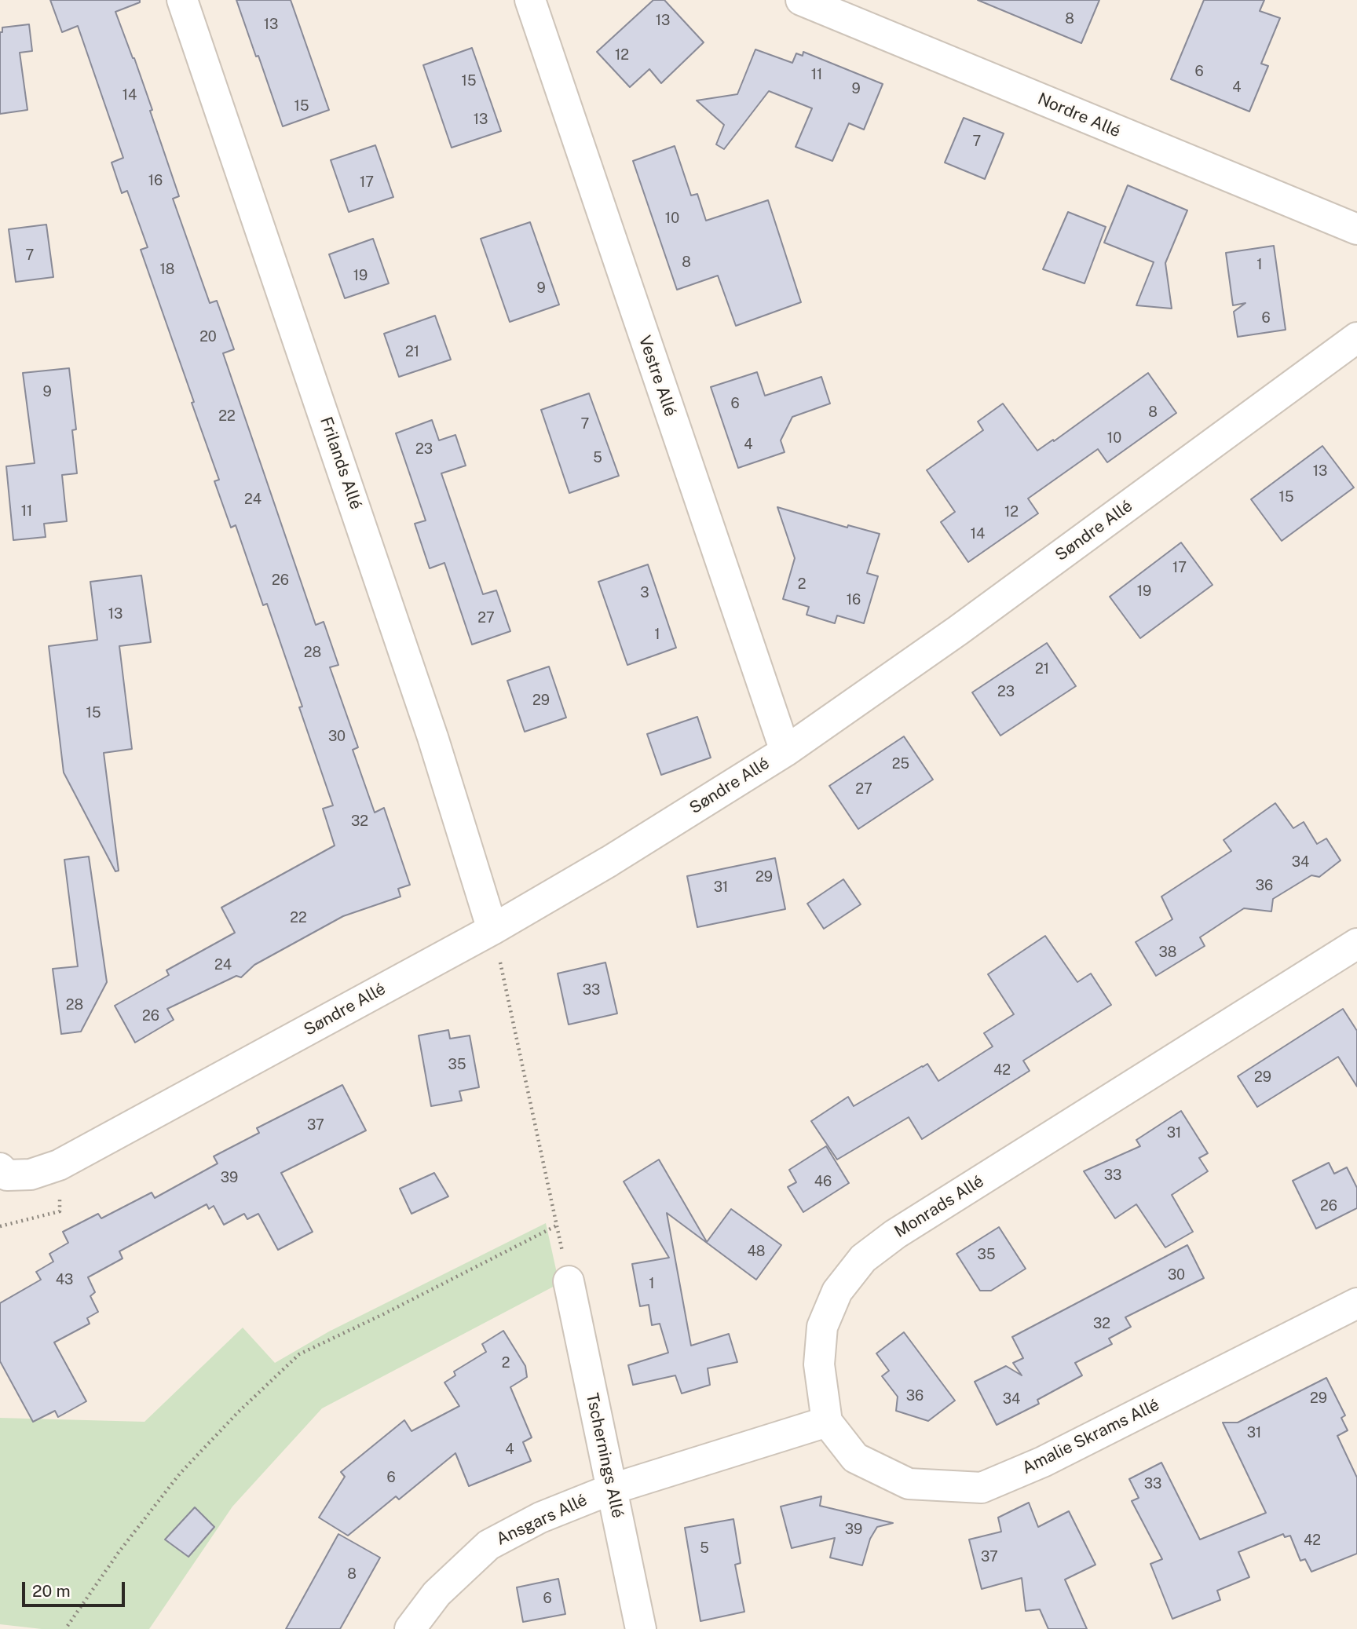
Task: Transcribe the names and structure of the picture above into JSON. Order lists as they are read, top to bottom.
{
  "streets": {
    "street": [
      "Nordre Allé",
      "Vestre Allé",
      "Frilands Allé",
      "Søndre Allé",
      "Monrads Allé",
      "Amalie Skrams Allé",
      "Tschernings Allé",
      "Ansgars Allé"
    ]
  },
  "crossings": [
    ["Vestre Allé", "Søndre Allé"],
    ["Frilands Allé", "Søndre Allé"],
    ["Monrads Allé", "Amalie Skrams Allé"],
    ["Tschernings Allé", "Ansgars Allé"]
  ],
  "house_numbers": [
    "8",
    "13",
    "13",
    "12",
    "6",
    "11",
    "15",
    "4",
    "9",
    "14",
    "15",
    "13",
    "7",
    "16",
    "17",
    "10",
    "7",
    "8",
    "1",
    "18",
    "19",
    "9",
    "6",
    "20",
    "21",
    "9",
    "6",
    "8",
    "22",
    "7",
    "10",
    "4",
    "23",
    "5",
    "13",
    "15",
    "24",
    "11",
    "12",
    "14",
    "17",
    "26",
    "2",
    "19",
    "3",
    "16",
    "13",
    "27",
    "1",
    "28",
    "21",
    "23",
    "29",
    "15",
    "30",
    "25",
    "27",
    "32",
    "34",
    "29",
    "36",
    "31",
    "22",
    "38",
    "24",
    "33",
    "28",
    "26",
    "35",
    "42",
    "29",
    "37",
    "31",
    "33",
    "39",
    "46",
    "26",
    "48",
    "35",
    "30",
    "43",
    "1",
    "32",
    "2",
    "36",
    "29",
    "34",
    "31",
    "4",
    "6",
    "33",
    "39",
    "42",
    "5",
    "37",
    "8",
    "6"
  ],
  "scale_bar": "20 m"
}
